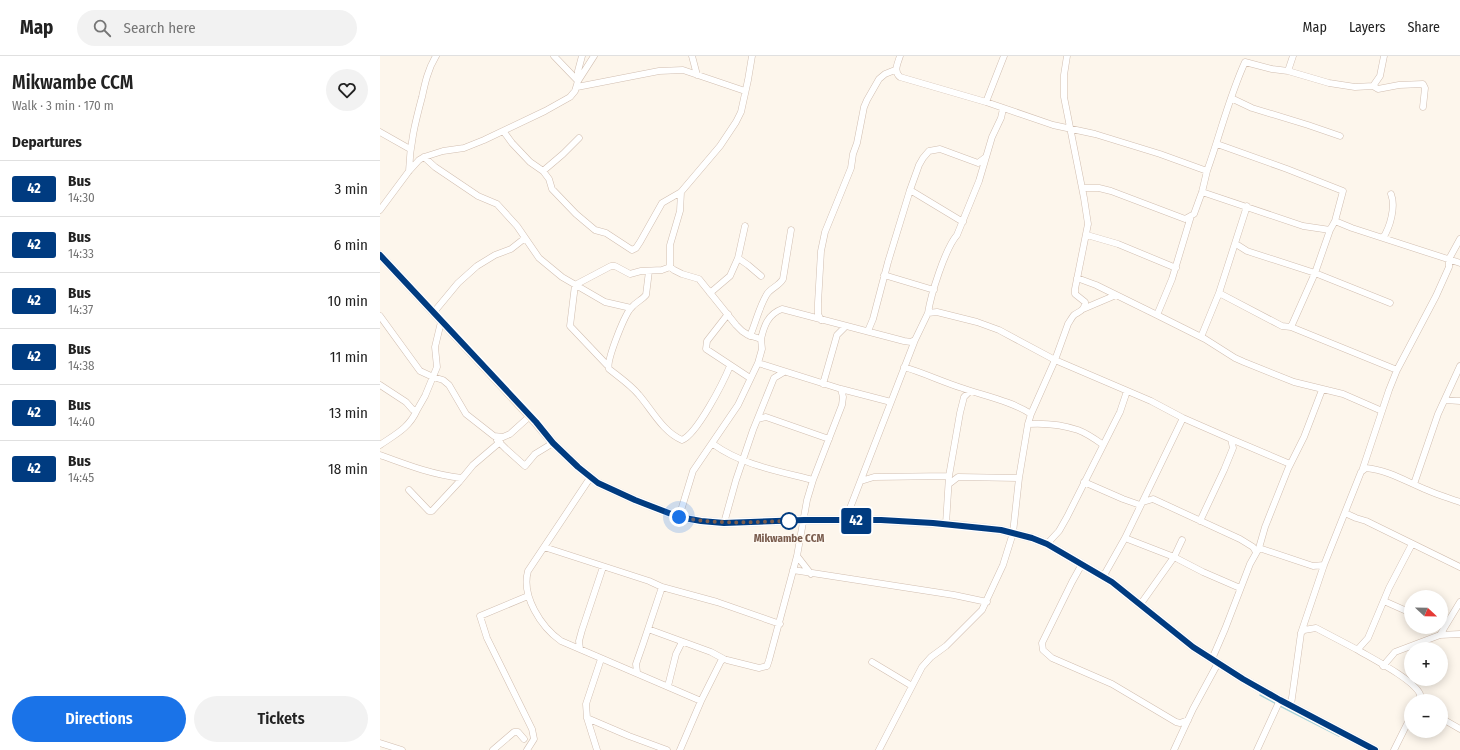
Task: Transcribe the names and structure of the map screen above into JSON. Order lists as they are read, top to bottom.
{
  "places": ["Mikwambe CCM"],
  "lines": ["bus line 42"],
  "north": "right",
  "page": {
    "header": "Map",
    "search": "Search here",
    "nav": ["Map", "Layers", "Share"],
    "heading": [
      ["Mikwambe CCM", "Walk · 3 min · 170 m"],
      "Departures"
    ],
    "on_map": "42",
    "list": [
      {
        "mark": "42",
        "name": "Bus",
        "note": "14:30",
        "value": "3 min"
      },
      {
        "mark": "42",
        "name": "Bus",
        "note": "14:33",
        "value": "6 min"
      },
      {
        "mark": "42",
        "name": "Bus",
        "note": "14:37",
        "value": "10 min"
      },
      {
        "mark": "42",
        "name": "Bus",
        "note": "14:38",
        "value": "11 min"
      },
      {
        "mark": "42",
        "name": "Bus",
        "note": "14:40",
        "value": "13 min"
      },
      {
        "mark": "42",
        "name": "Bus",
        "note": "14:45",
        "value": "18 min"
      }
    ],
    "map_buttons": ["+", "−"],
    "buttons": ["Directions", "Tickets"]
  }
}
